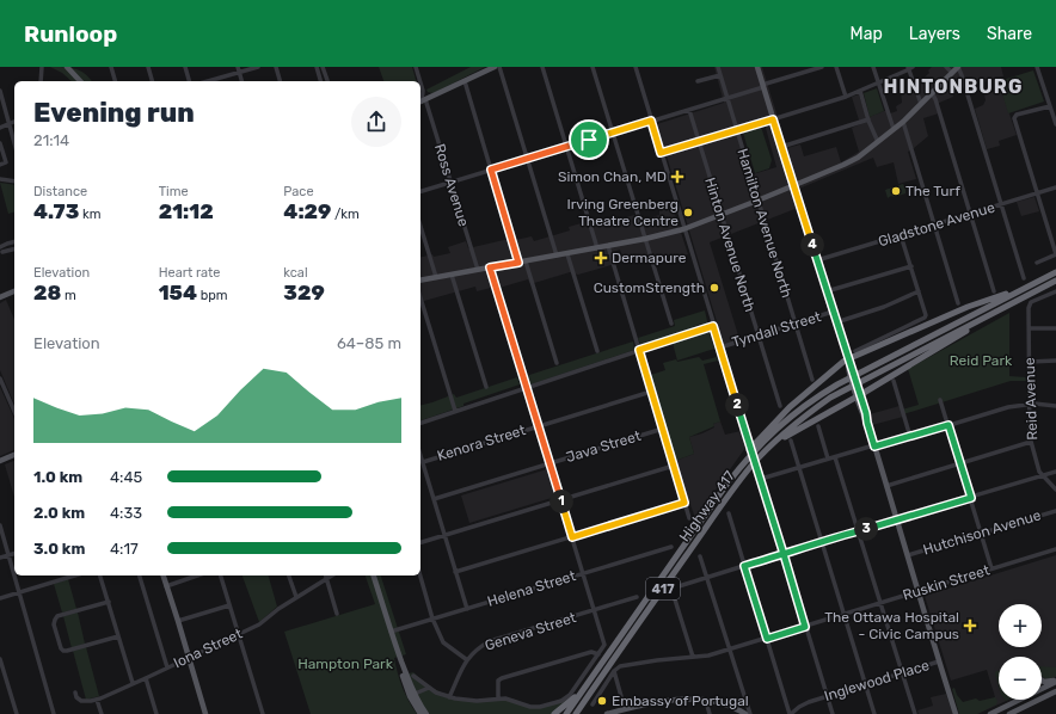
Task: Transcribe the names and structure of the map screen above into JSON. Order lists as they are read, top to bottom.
{
  "streets": {
    "highway": ["Highway 417", "417"],
    "street": [
      "Ross Avenue",
      "Hamilton Avenue North",
      "Gladstone Avenue",
      "Hinton Avenue North",
      "Tyndall Street",
      "Reid Avenue",
      "Kenora Street",
      "Java Street",
      "Hutchison Avenue",
      "Ruskin Street",
      "Helena Street",
      "Geneva Street",
      "Iona Street",
      "Inglewood Place"
    ]
  },
  "crossings": [
    ["Hamilton Avenue North", "Tyndall Street"],
    ["Hinton Avenue North", "Tyndall Street"]
  ],
  "districts": ["HINTONBURG"],
  "parks": ["Reid Park", "Hampton Park"],
  "places": {
    "health": ["Simon Chan, MD", "Dermapure", "The Ottawa Hospital - Civic Campus"],
    "other": [
      "The Turf",
      "Irving Greenberg Theatre Centre",
      "CustomStrength",
      "Embassy of Portugal"
    ]
  },
  "page": {
    "header": "Runloop",
    "nav": ["Map", "Layers", "Share"],
    "heading": ["Evening run", "21:14"],
    "stats": [
      ["Distance", "4.73 km"],
      ["Time", "21:12"],
      ["Pace", "4:29 /km"],
      ["Elevation", "28 m"],
      ["Heart rate", "154 bpm"],
      ["kcal", "329"]
    ],
    "pins": [
      "4",
      "2",
      "1",
      "3"
    ],
    "chart": ["Elevation", "64–85 m"],
    "list": [
      {
        "name": "1.0 km",
        "note": "4:45"
      },
      {
        "name": "2.0 km",
        "note": "4:33"
      },
      {
        "name": "3.0 km",
        "note": "4:17"
      }
    ],
    "map_buttons": ["+", "−"]
  }
}
